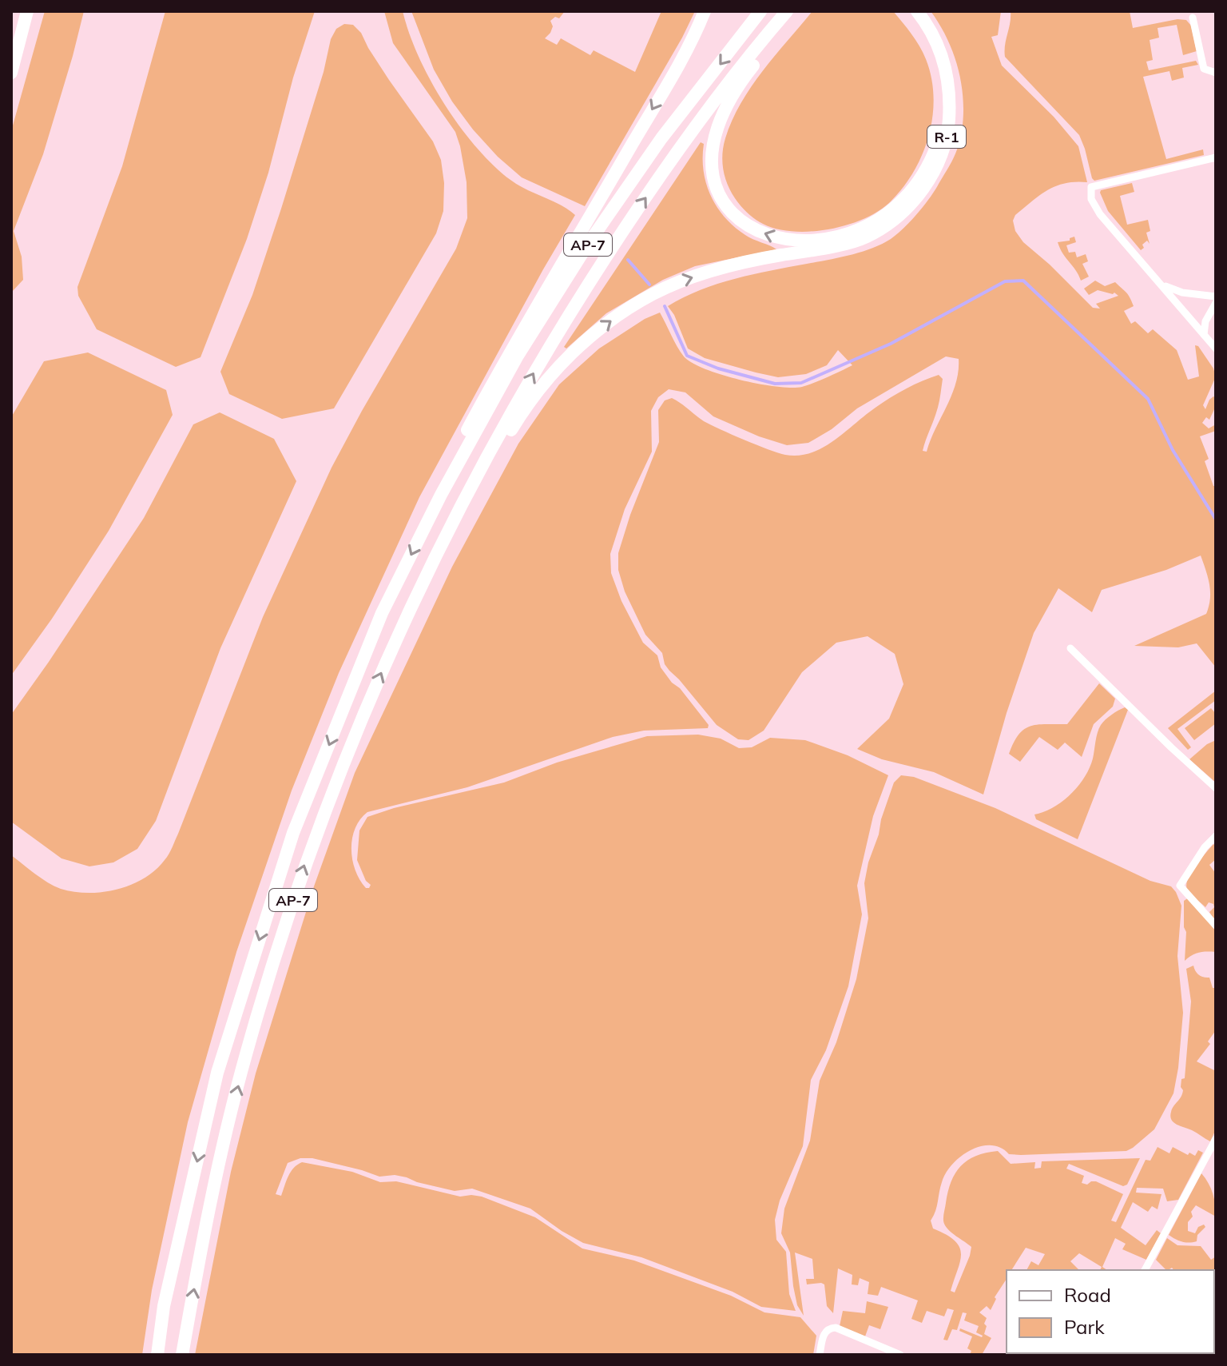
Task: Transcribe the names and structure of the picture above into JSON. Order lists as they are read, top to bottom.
{
  "streets": {
    "highway": ["R-1", "AP-7"]
  },
  "crossings": [
    ["R-1", "AP-7"]
  ],
  "legend": ["Road", "Park"]
}
